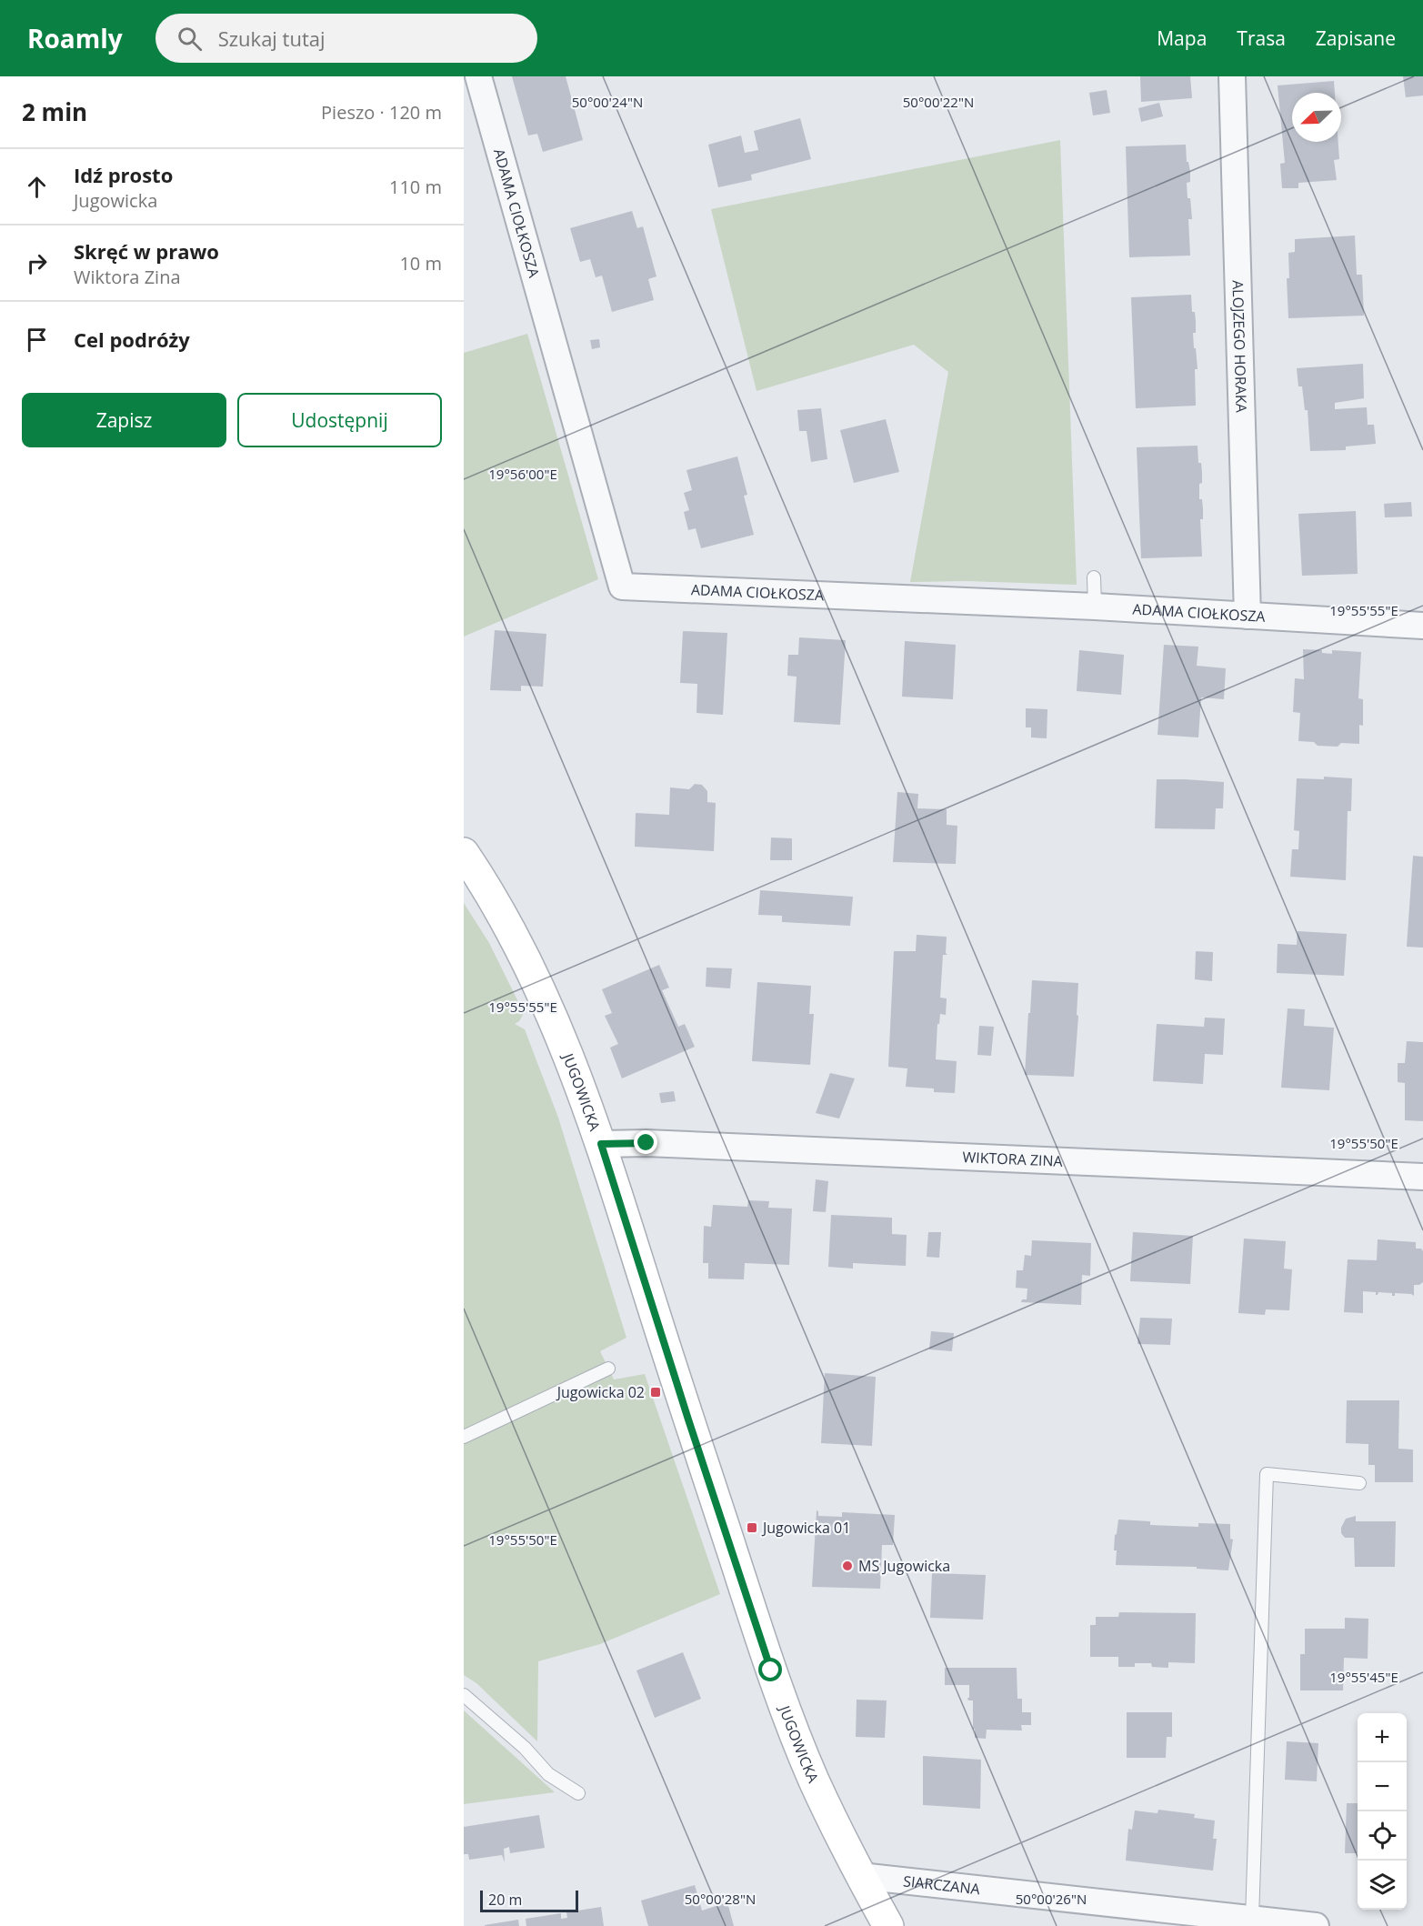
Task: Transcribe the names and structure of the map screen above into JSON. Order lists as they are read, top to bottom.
{
  "streets": {
    "street": [
      "ADAMA CIOŁKOSZA",
      "ALOJZEGO HORAKA",
      "JUGOWICKA",
      "WIKTORA ZINA",
      "SIARCZANA"
    ]
  },
  "crossings": [
    ["ADAMA CIOŁKOSZA", "ALOJZEGO HORAKA"],
    ["JUGOWICKA", "WIKTORA ZINA"],
    ["JUGOWICKA", "SIARCZANA"]
  ],
  "places": {
    "transit": ["Jugowicka 02", "Jugowicka 01"],
    "other": ["MS Jugowicka"]
  },
  "scale_bar": "20 m",
  "north": "bottom left",
  "page": {
    "header": "Roamly",
    "search": "Szukaj tutaj",
    "nav": ["Mapa", "Trasa", "Zapisane"],
    "heading": ["2 min", "Pieszo · 120 m"],
    "list": [
      ["Idź prosto", "Jugowicka", "110 m"],
      ["Skręć w prawo", "Wiktora Zina", "10 m"],
      "Cel podróży"
    ],
    "buttons": ["Zapisz", "Udostępnij"],
    "map_buttons": ["+", "−"],
    "scale": "20 m"
  },
  "coordinates": [
    "50°00'24\"N",
    "50°00'22\"N",
    "19°56'00\"E",
    "19°55'55\"E",
    "19°55'50\"E",
    "19°55'45\"E",
    "50°00'28\"N",
    "50°00'26\"N"
  ]
}
